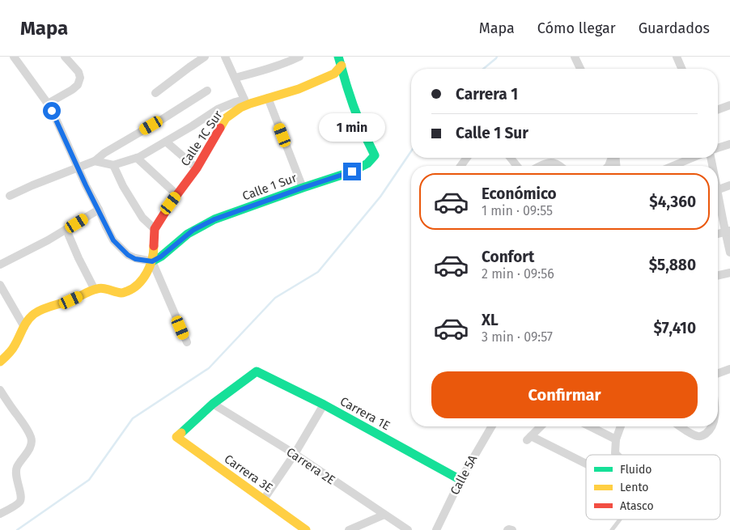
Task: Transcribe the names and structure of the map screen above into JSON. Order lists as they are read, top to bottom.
{
  "streets": {
    "street": [
      "Calle 1C Sur",
      "Calle 1 Sur",
      "Carrera 1E",
      "Carrera 2E",
      "Carrera 3E",
      "Calle 5A"
    ]
  },
  "crossings": [
    ["Calle 1C Sur", "Calle 1 Sur"],
    ["Carrera 1E", "Carrera 2E"],
    ["Carrera 1E", "Carrera 3E"],
    ["Carrera 1E", "Calle 5A"],
    ["Carrera 2E", "Carrera 3E"]
  ],
  "legend": ["Fluido", "Lento", "Atasco"],
  "page": {
    "header": "Mapa",
    "nav": ["Mapa", "Cómo llegar", "Guardados"],
    "banner": ["Carrera 1", "Calle 1 Sur"],
    "bubble": "1 min",
    "list": [
      {
        "name": "Económico",
        "note": "1 min · 09:55",
        "value": "$4,360"
      },
      {
        "name": "Confort",
        "note": "2 min · 09:56",
        "value": "$5,880"
      },
      {
        "name": "XL",
        "note": "3 min · 09:57",
        "value": "$7,410"
      }
    ],
    "buttons": "Confirmar"
  }
}
